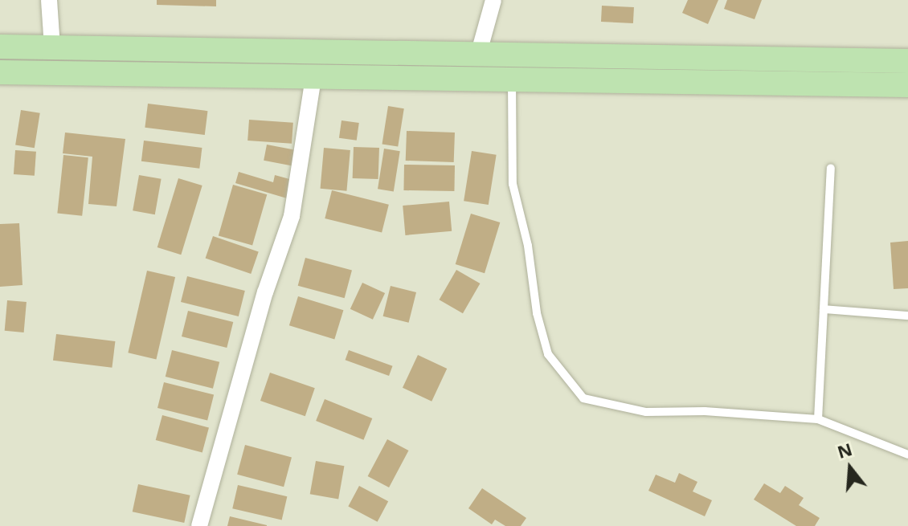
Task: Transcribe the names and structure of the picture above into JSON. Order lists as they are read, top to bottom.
{
  "north": "top"
}
